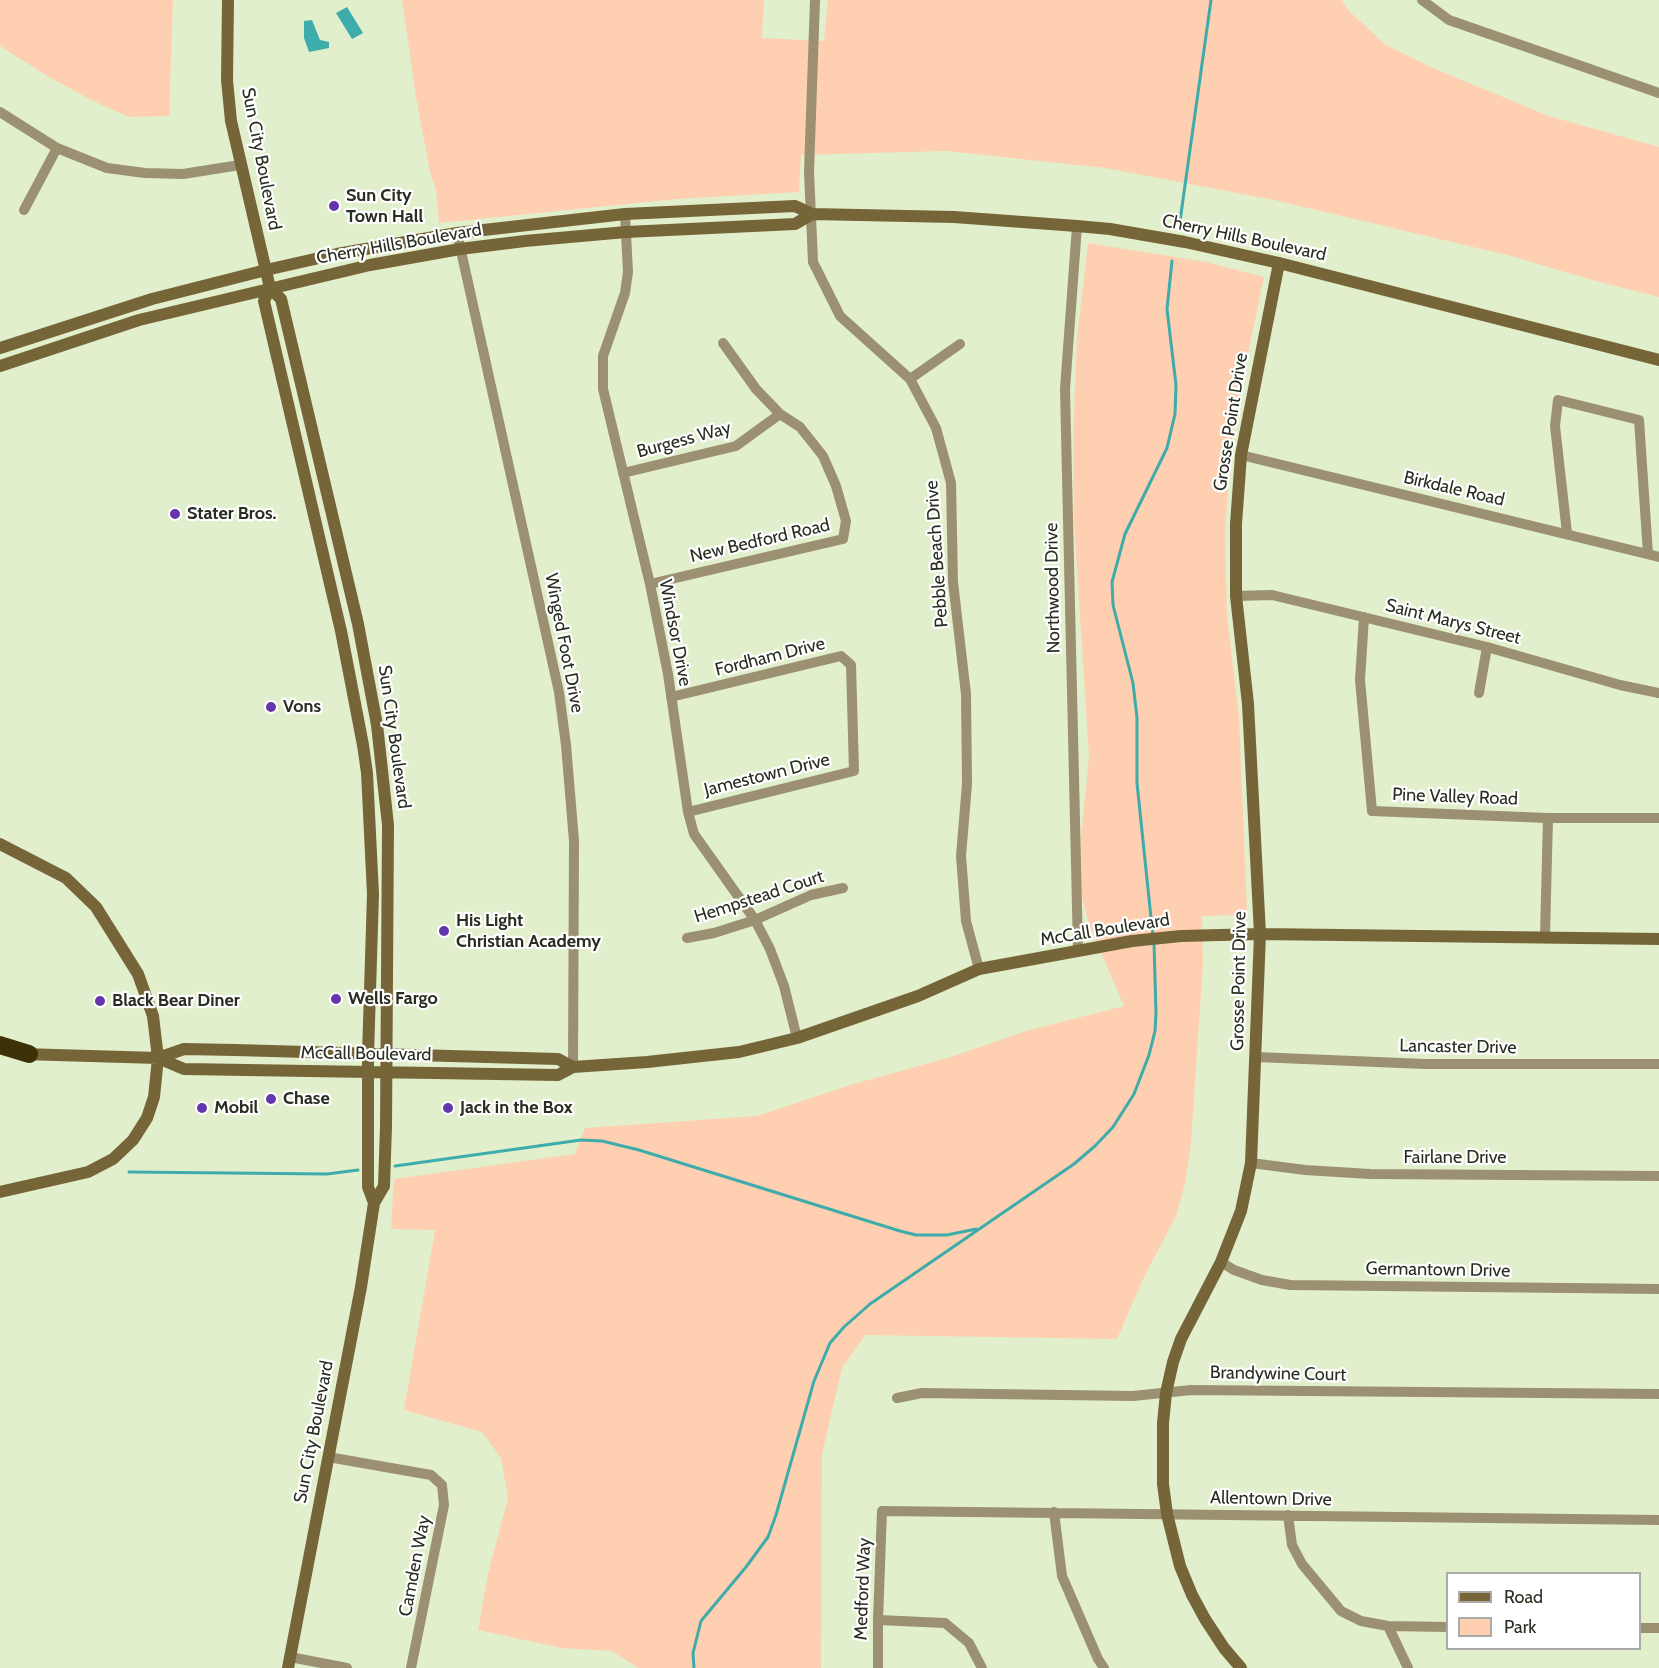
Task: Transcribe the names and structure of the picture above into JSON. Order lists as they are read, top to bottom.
{
  "streets": {
    "street": [
      "Sun City Boulevard",
      "Cherry Hills Boulevard",
      "Grosse Point Drive",
      "Burgess Way",
      "Birkdale Road",
      "New Bedford Road",
      "Pebble Beach Drive",
      "Northwood Drive",
      "Saint Marys Street",
      "Windsor Drive",
      "Winged Foot Drive",
      "Fordham Drive",
      "Jamestown Drive",
      "Pine Valley Road",
      "Hempstead Court",
      "McCall Boulevard",
      "Lancaster Drive",
      "Fairlane Drive",
      "Germantown Drive",
      "Brandywine Court",
      "Allentown Drive",
      "Camden Way",
      "Medford Way"
    ]
  },
  "crossings": [
    ["Sun City Boulevard", "Cherry Hills Boulevard"],
    ["Sun City Boulevard", "McCall Boulevard"],
    ["Sun City Boulevard", "Camden Way"],
    ["Cherry Hills Boulevard", "Grosse Point Drive"],
    ["Cherry Hills Boulevard", "Pebble Beach Drive"],
    ["Cherry Hills Boulevard", "Northwood Drive"],
    ["Cherry Hills Boulevard", "Windsor Drive"],
    ["Cherry Hills Boulevard", "Winged Foot Drive"],
    ["Grosse Point Drive", "Birkdale Road"],
    ["Grosse Point Drive", "Saint Marys Street"],
    ["Grosse Point Drive", "McCall Boulevard"],
    ["Grosse Point Drive", "Lancaster Drive"],
    ["Grosse Point Drive", "Fairlane Drive"],
    ["Grosse Point Drive", "Germantown Drive"],
    ["Grosse Point Drive", "Brandywine Court"],
    ["Grosse Point Drive", "Allentown Drive"],
    ["Burgess Way", "New Bedford Road"],
    ["Burgess Way", "Windsor Drive"],
    ["New Bedford Road", "Windsor Drive"],
    ["Pebble Beach Drive", "McCall Boulevard"],
    ["Northwood Drive", "McCall Boulevard"],
    ["Saint Marys Street", "Pine Valley Road"],
    ["Windsor Drive", "Fordham Drive"],
    ["Windsor Drive", "Jamestown Drive"],
    ["Windsor Drive", "Hempstead Court"],
    ["Windsor Drive", "McCall Boulevard"],
    ["Winged Foot Drive", "McCall Boulevard"],
    ["Fordham Drive", "Jamestown Drive"],
    ["Allentown Drive", "Medford Way"]
  ],
  "places": [
    "Sun City Town Hall",
    "Stater Bros.",
    "Vons",
    "His Light Christian Academy",
    "Wells Fargo",
    "Black Bear Diner",
    "Chase",
    "Mobil",
    "Jack in the Box"
  ],
  "legend": ["Road", "Park"]
}
